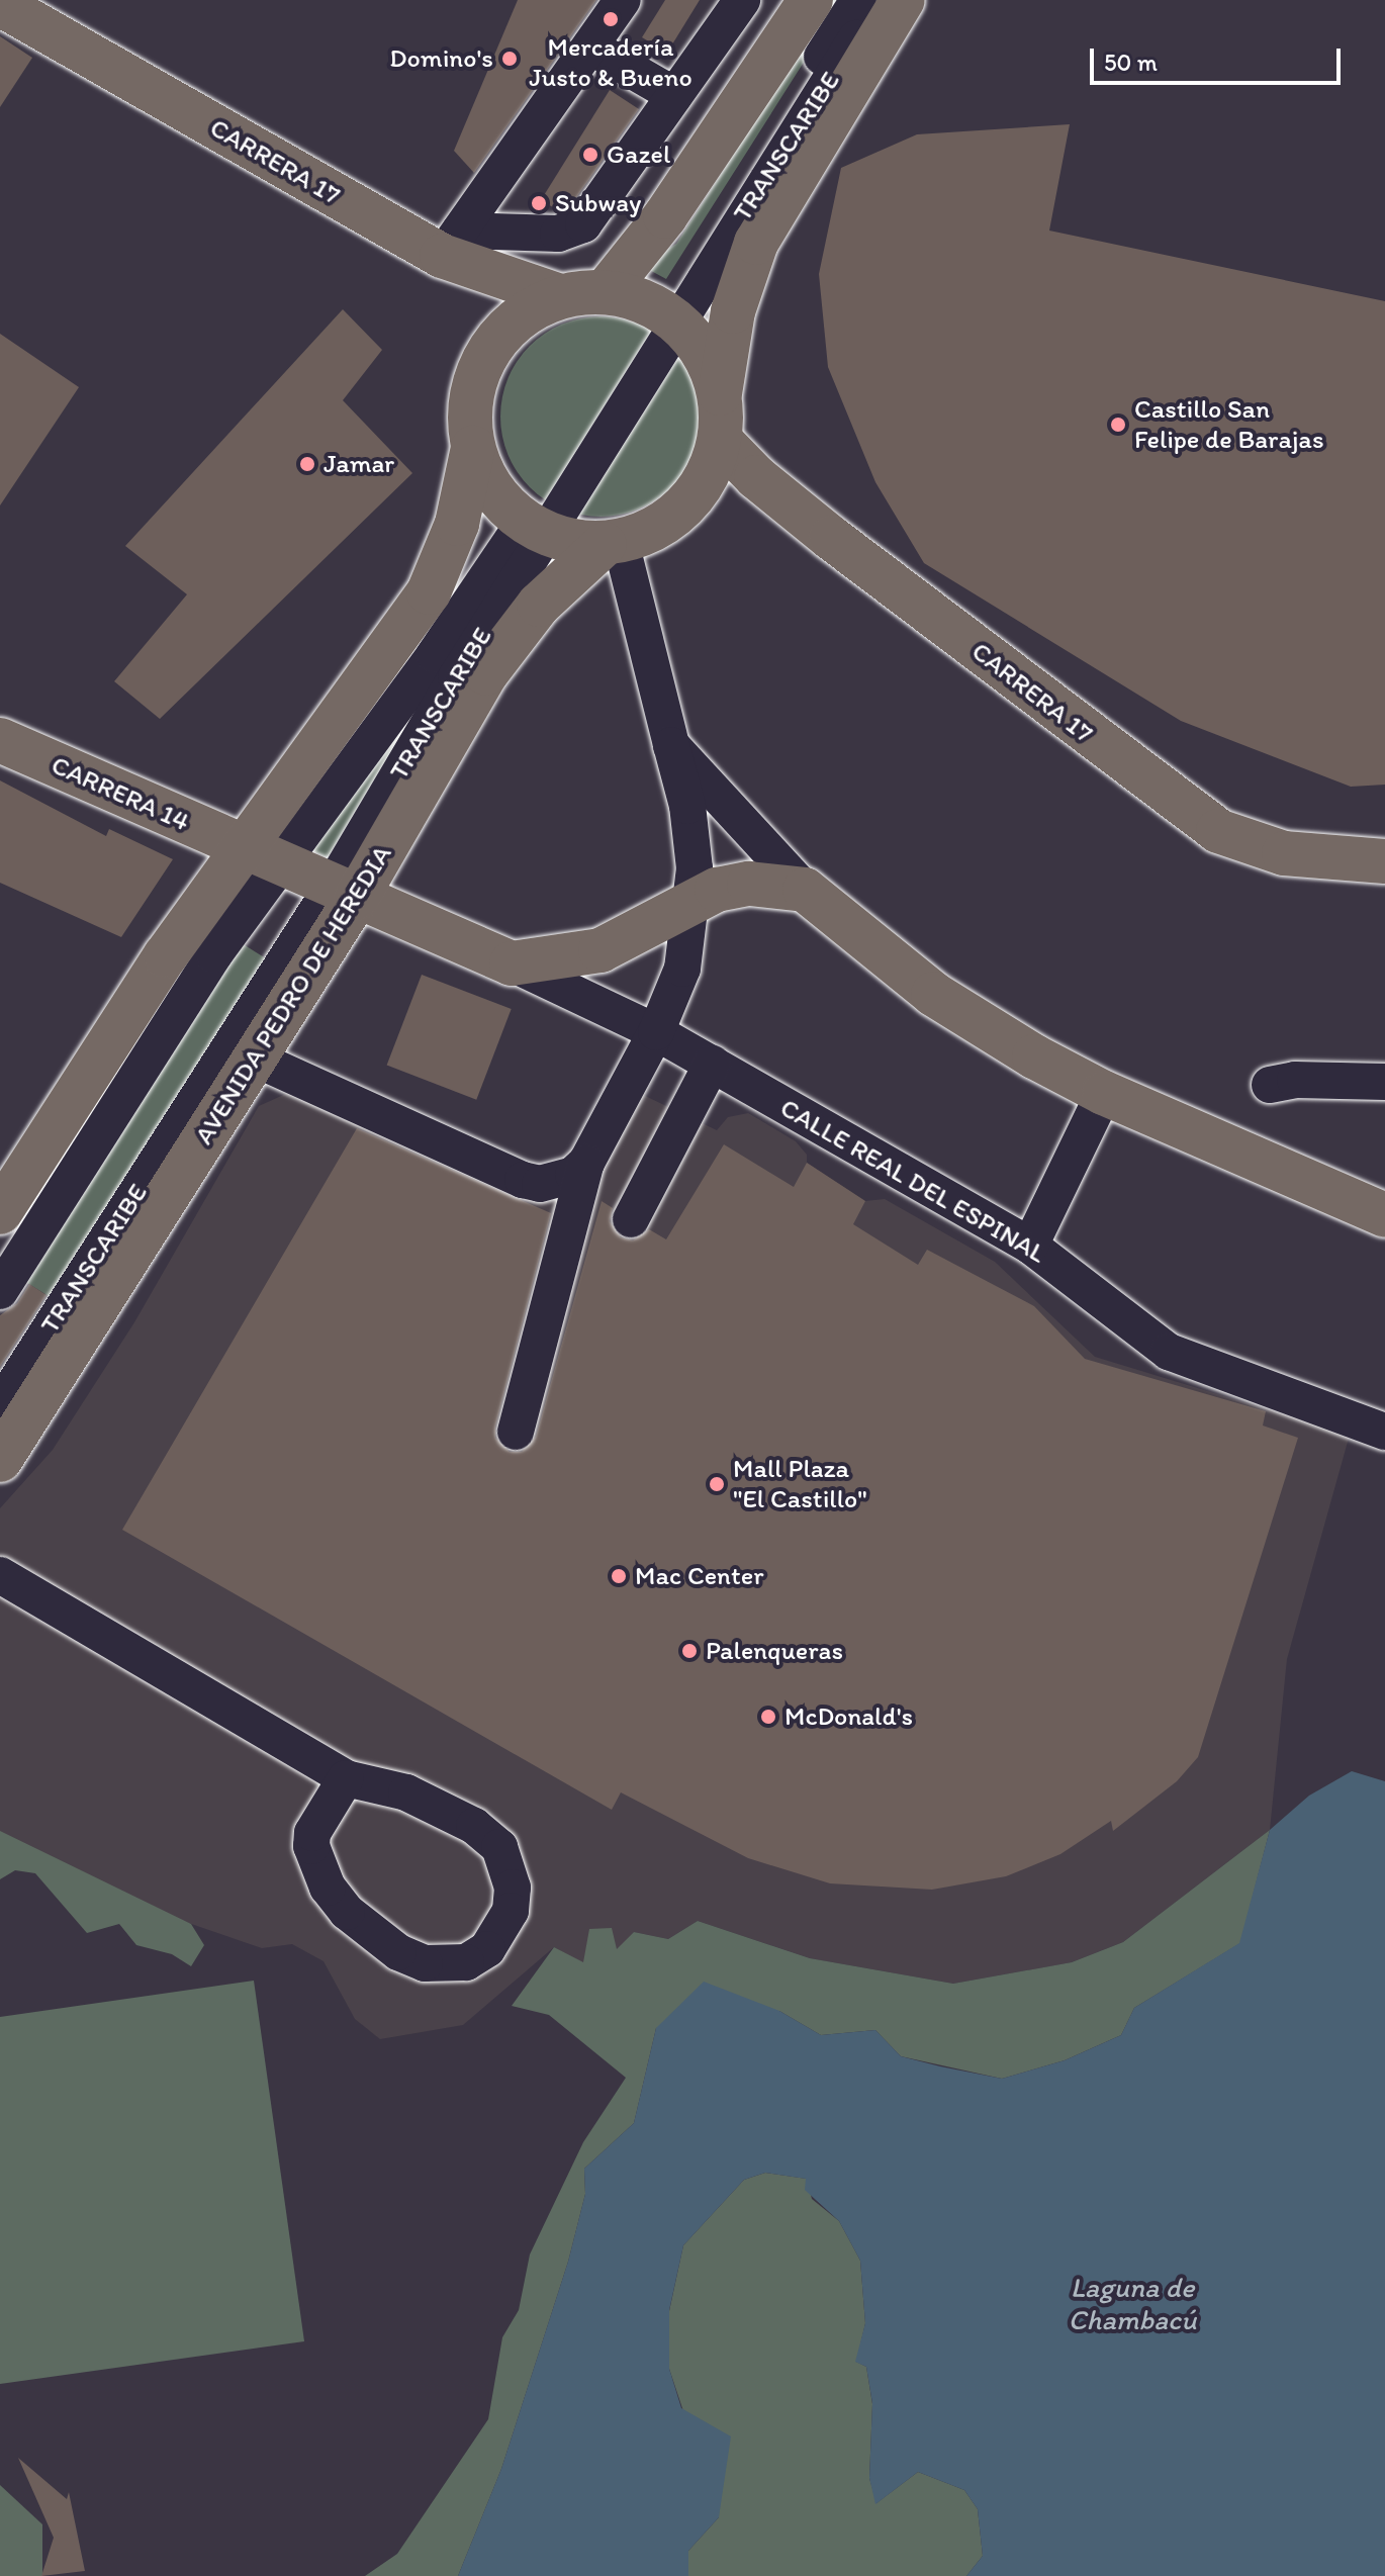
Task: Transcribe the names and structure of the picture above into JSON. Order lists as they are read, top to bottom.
{
  "streets": {
    "main road": [
      "CARRERA 17",
      "CARRERA 14",
      "AVENIDA PEDRO DE HEREDIA",
      "CALLE REAL DEL ESPINAL"
    ],
    "street": ["TRANSCARIBE"]
  },
  "crossings": [
    ["TRANSCARIBE", "CARRERA 14"],
    ["TRANSCARIBE", "AVENIDA PEDRO DE HEREDIA"],
    ["TRANSCARIBE", "CALLE REAL DEL ESPINAL"],
    ["CARRERA 14", "CALLE REAL DEL ESPINAL"],
    ["AVENIDA PEDRO DE HEREDIA", "CALLE REAL DEL ESPINAL"]
  ],
  "water": ["Laguna de Chambacú"],
  "places": [
    "Mercadería Justo & Bueno",
    "Domino's",
    "Gazel",
    "Subway",
    "Castillo San Felipe de Barajas",
    "Jamar",
    "Mall Plaza \"El Castillo\"",
    "Mac Center",
    "Palenqueras",
    "McDonald's"
  ],
  "scale_bar": "50 m"
}
